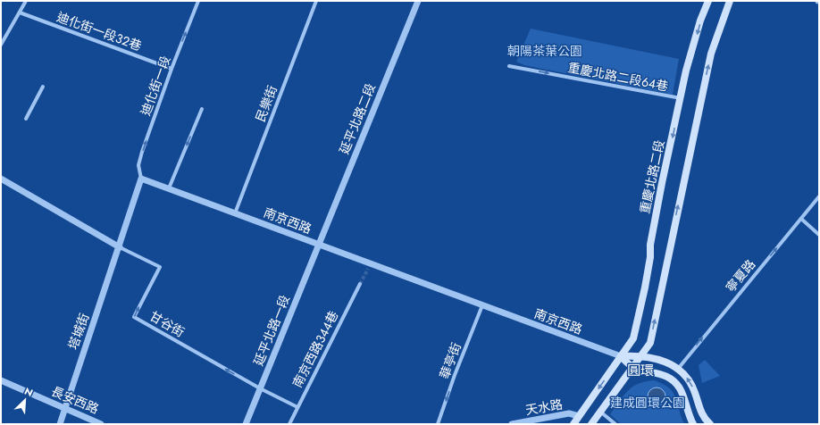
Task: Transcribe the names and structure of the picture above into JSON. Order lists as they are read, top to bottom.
{
  "streets": {
    "main road": ["重慶北路二段", "南京西路"],
    "street": [
      "迪化街一段32巷",
      "重慶北路二段64巷",
      "迪化街一段",
      "民樂街",
      "延平北路二段",
      "寧夏路",
      "甘谷街",
      "延平北路一段",
      "塔城街",
      "南京西路344巷",
      "華亭街",
      "長安西路",
      "天水路"
    ]
  },
  "crossings": [
    ["迪化街一段32巷", "迪化街一段"],
    ["重慶北路二段64巷", "重慶北路二段"],
    ["迪化街一段", "南京西路"],
    ["民樂街", "南京西路"],
    ["延平北路二段", "南京西路"],
    ["延平北路二段", "延平北路一段"],
    ["重慶北路二段", "南京西路"],
    ["重慶北路二段", "天水路"],
    ["南京西路", "寧夏路"],
    ["南京西路", "延平北路一段"],
    ["南京西路", "華亭街"],
    ["甘谷街", "延平北路一段"],
    ["甘谷街", "塔城街"],
    ["塔城街", "長安西路"]
  ],
  "one_way": [
    "重慶北路二段64巷",
    "迪化街一段",
    "寧夏路",
    "甘谷街",
    "華亭街"
  ],
  "districts": ["圓環"],
  "parks": ["朝陽茶葉公園", "建成圓環公園"],
  "north": "top right"
}
